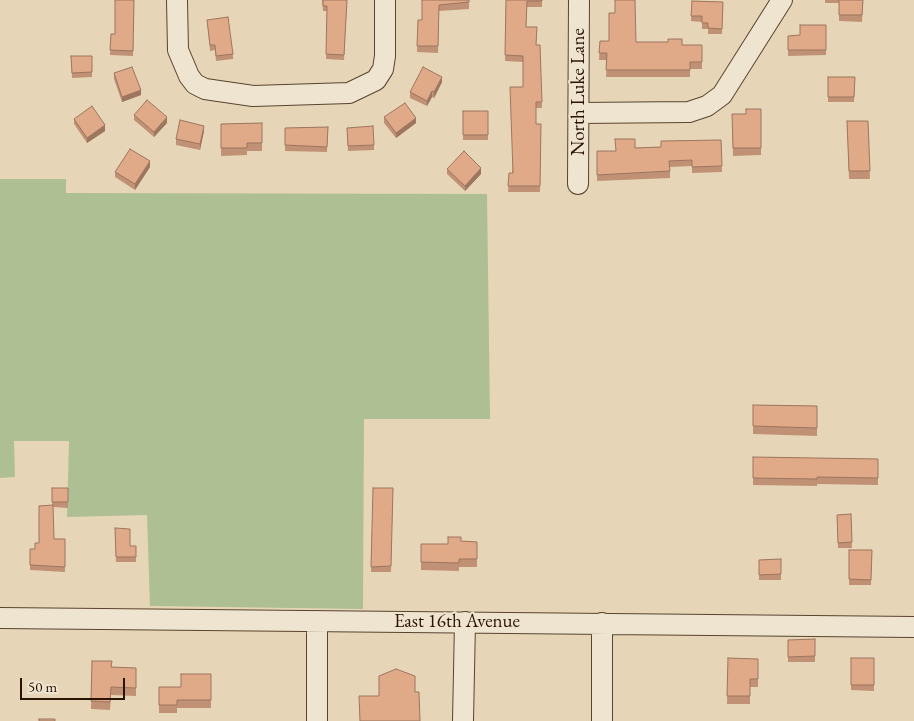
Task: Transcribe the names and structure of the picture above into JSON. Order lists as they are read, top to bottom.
{
  "streets": {
    "street": ["North Luke Lane", "East 16th Avenue"]
  },
  "scale_bar": "50 m"
}
